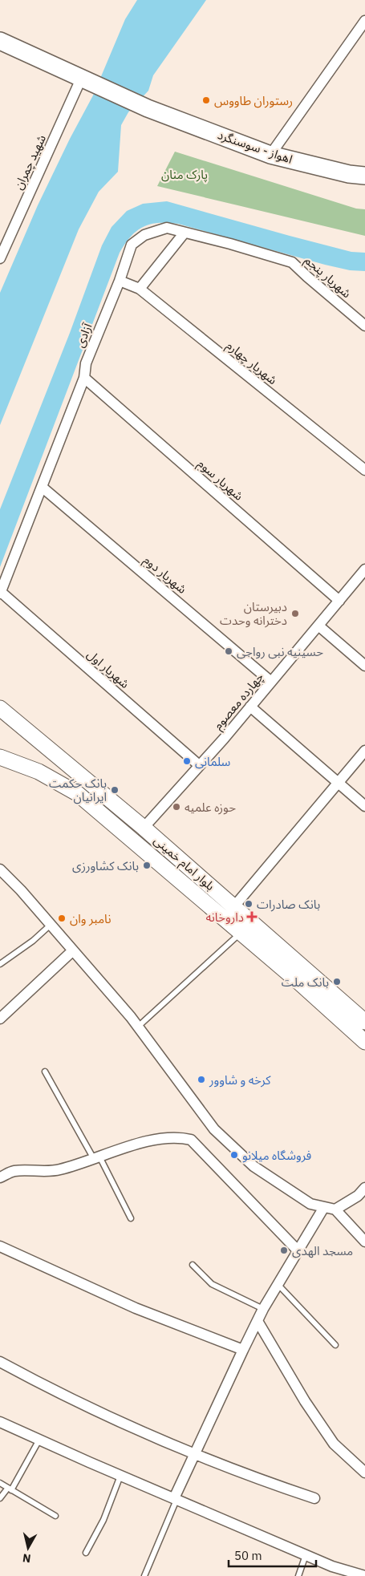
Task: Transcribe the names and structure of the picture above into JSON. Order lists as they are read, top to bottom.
{
  "streets": {
    "highway": ["اهواز - سوسنگرد"],
    "main road": ["بلوار امام خمینی"],
    "street": [
      "شهید چمران",
      "شهریار پنجم",
      "آزادی",
      "شهریار چهارم",
      "شهریار سوم",
      "شهریار دوم",
      "شهریار اول",
      "چهارده معصوم"
    ]
  },
  "crossings": [
    ["اهواز - سوسنگرد", "شهید چمران"],
    ["شهریار پنجم", "آزادی"],
    ["آزادی", "شهریار چهارم"],
    ["آزادی", "شهریار سوم"],
    ["آزادی", "شهریار دوم"],
    ["آزادی", "شهریار اول"],
    ["شهریار سوم", "چهارده معصوم"],
    ["شهریار دوم", "چهارده معصوم"],
    ["شهریار اول", "چهارده معصوم"],
    ["چهارده معصوم", "بلوار امام خمینی"]
  ],
  "parks": ["پارک منان"],
  "places": {
    "other": [
      "رستوران طاووس",
      "دبیرستان دخترانه وحدت",
      "حسینیه نبی رواجی",
      "سلمانی",
      "بانک حکمت ایرانیان",
      "حوزه علمیه",
      "بانک کشاورزی",
      "بانک صادرات",
      "نامبر وان",
      "بانک ملت",
      "کرخه و شاوور",
      "فروشگاه میلانو",
      "مسجد الهدی"
    ],
    "health": ["داروخانه"]
  },
  "scale_bar": "50 m",
  "north": "bottom"
}
